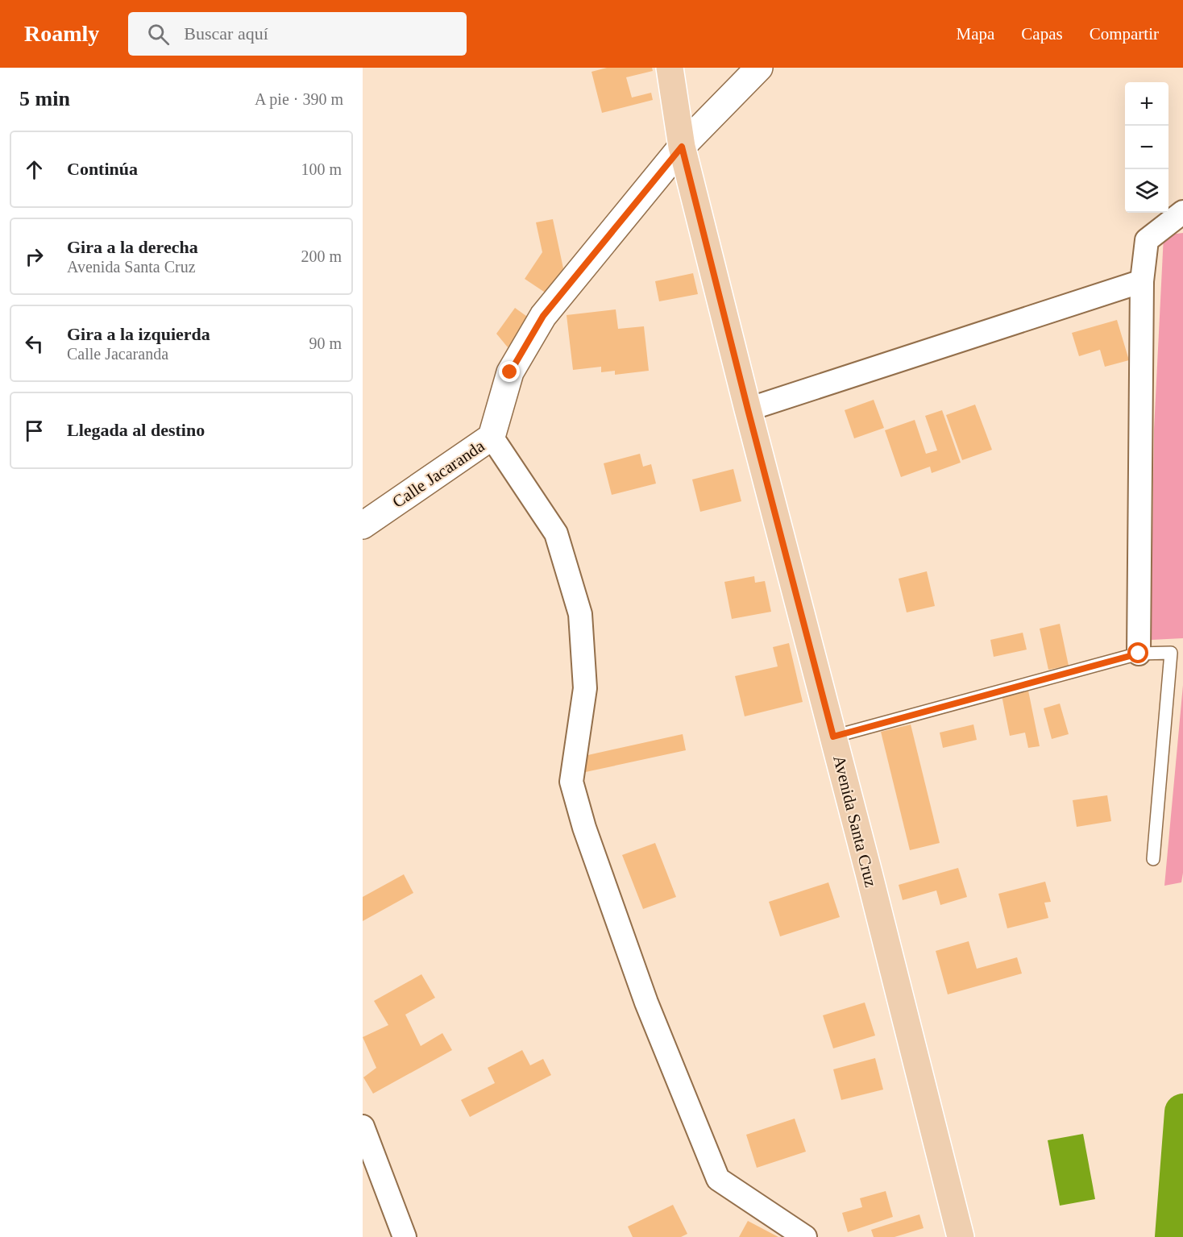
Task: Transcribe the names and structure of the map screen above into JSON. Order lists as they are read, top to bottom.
{
  "streets": {
    "main road": ["Calle Jacaranda", "Avenida Santa Cruz"]
  },
  "crossings": [
    ["Calle Jacaranda", "Avenida Santa Cruz"]
  ],
  "page": {
    "header": "Roamly",
    "search": "Buscar aquí",
    "nav": ["Mapa", "Capas", "Compartir"],
    "heading": ["5 min", "A pie · 390 m"],
    "map_buttons": ["+", "−"],
    "list": [
      ["Continúa", "100 m"],
      ["Gira a la derecha", "Avenida Santa Cruz", "200 m"],
      ["Gira a la izquierda", "Calle Jacaranda", "90 m"],
      "Llegada al destino"
    ]
  }
}
